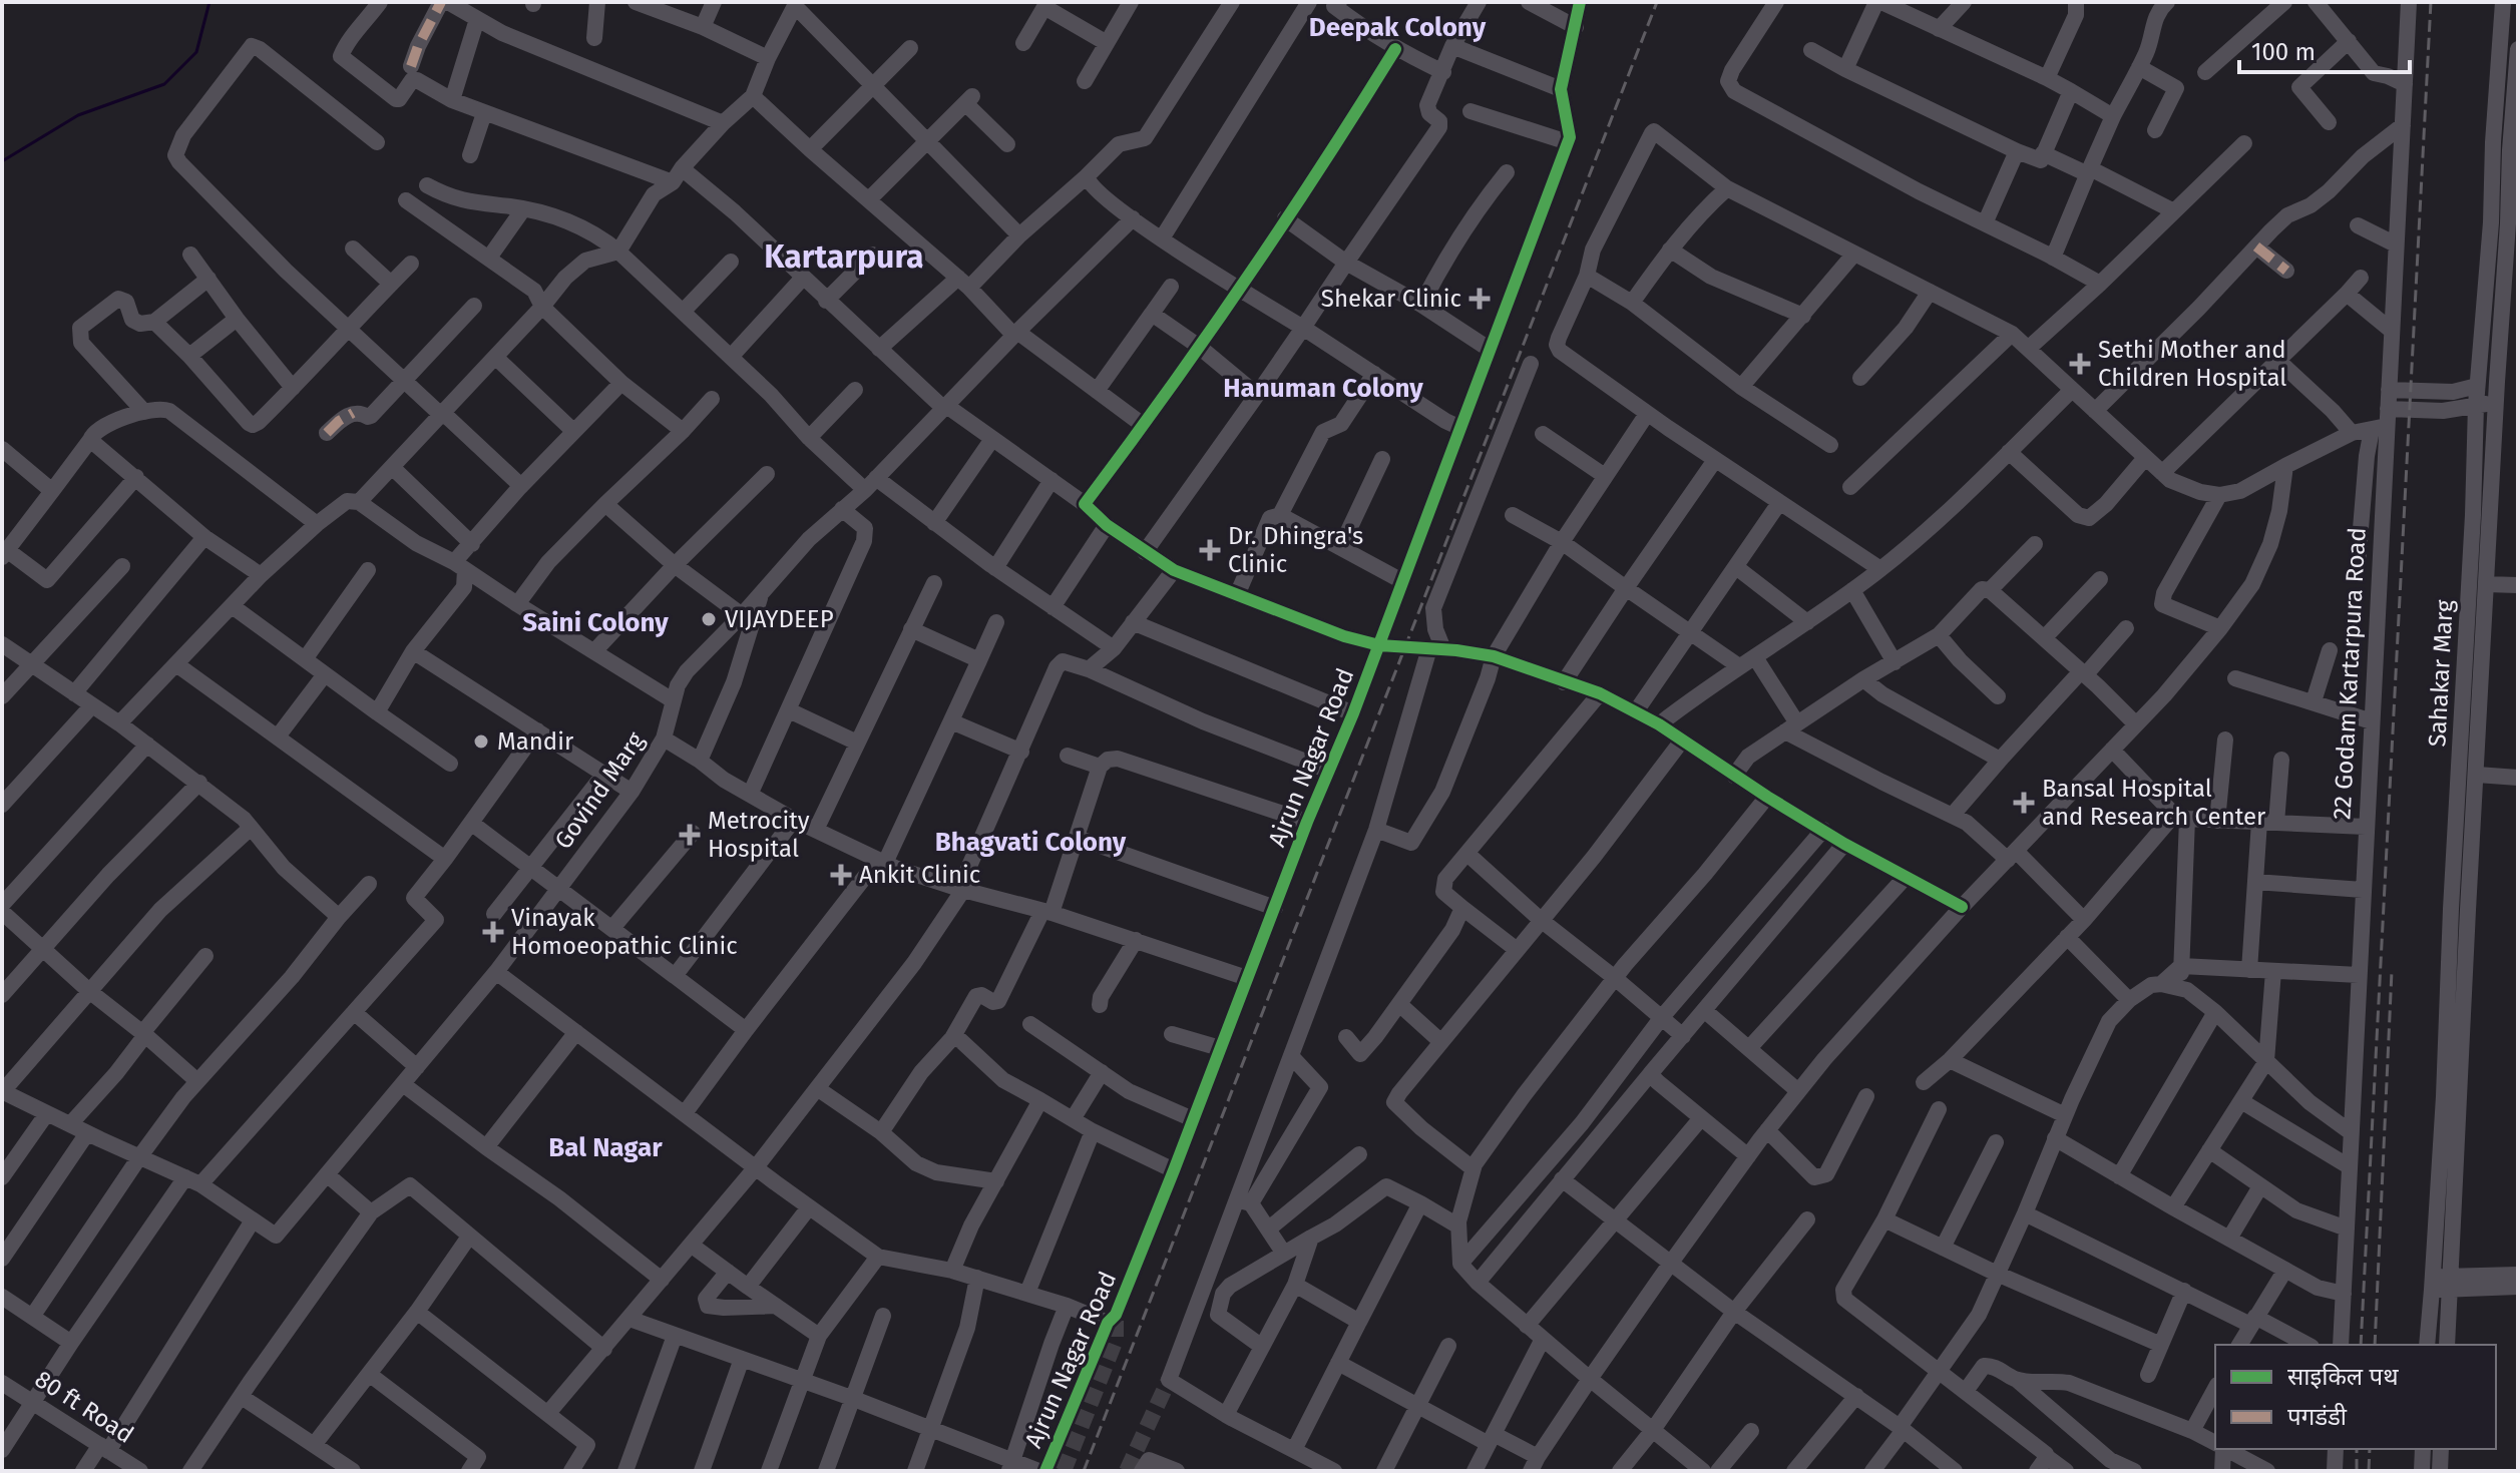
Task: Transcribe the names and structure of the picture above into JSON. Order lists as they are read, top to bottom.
{
  "streets": {
    "street": [
      "22 Godam Kartarpura Road",
      "Sahakar Marg",
      "Ajrun Nagar Road",
      "Govind Marg",
      "80 ft Road"
    ]
  },
  "crossings": [
    ["Ajrun Nagar Road", "Govind Marg"]
  ],
  "districts": [
    "Deepak Colony",
    "Kartarpura",
    "Hanuman Colony",
    "Saini Colony",
    "Bhagvati Colony",
    "Bal Nagar"
  ],
  "places": {
    "health": [
      "Shekar Clinic",
      "Sethi Mother and Children Hospital",
      "Dr. Dhingra's Clinic",
      "Bansal Hospital and Research Center",
      "Metrocity Hospital",
      "Ankit Clinic",
      "Vinayak Homoeopathic Clinic"
    ],
    "other": ["VIJAYDEEP", "Mandir"]
  },
  "legend": ["साइकिल पथ", "पगडंडी"],
  "scale_bar": "100 m"
}
